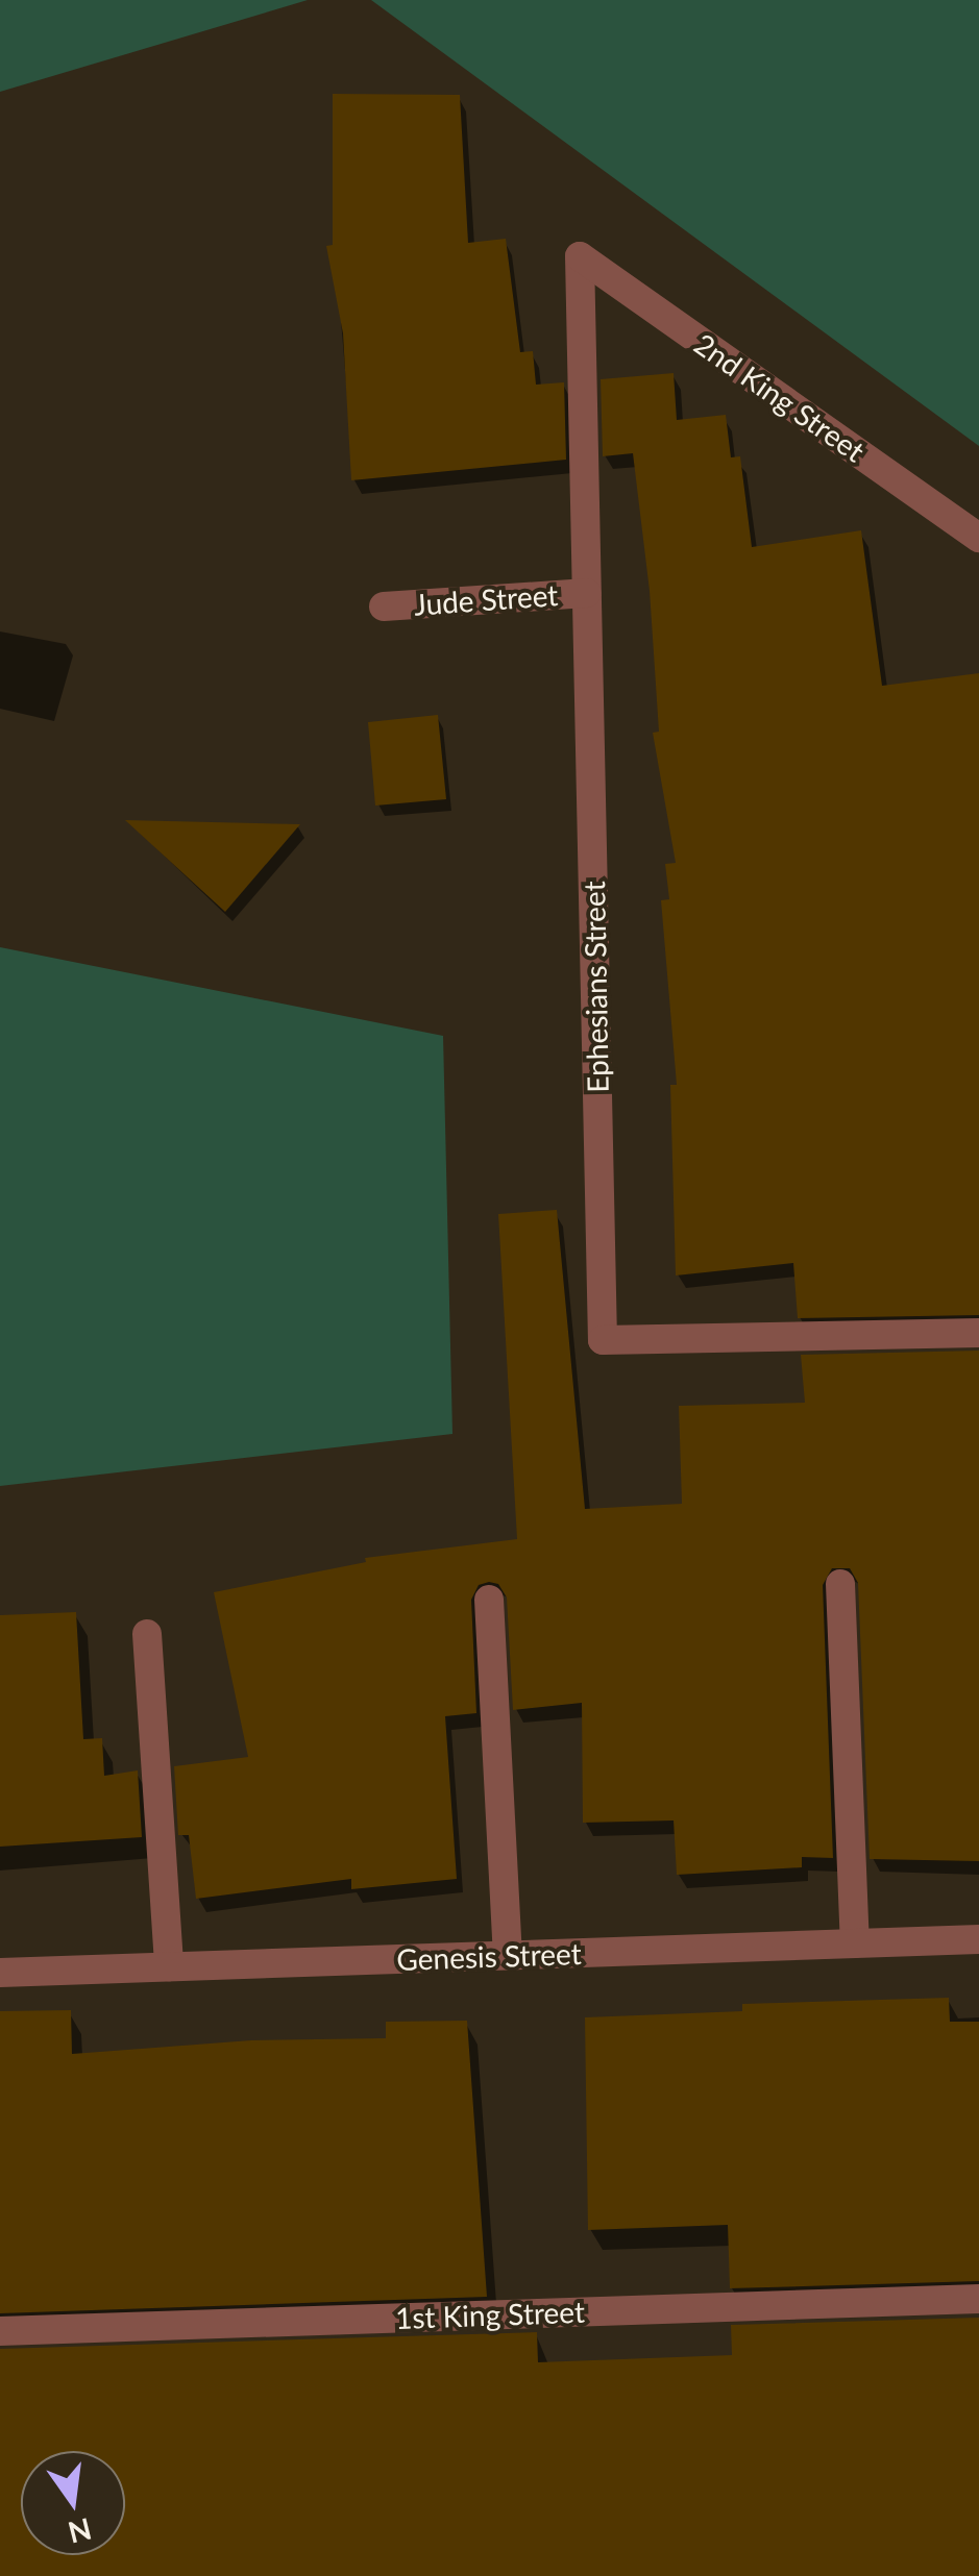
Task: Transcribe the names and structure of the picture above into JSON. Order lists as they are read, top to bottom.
{
  "streets": {
    "street": [
      "2nd King Street",
      "Jude Street",
      "Ephesians Street",
      "Genesis Street",
      "1st King Street"
    ]
  },
  "crossings": [
    ["2nd King Street", "Ephesians Street"],
    ["Jude Street", "Ephesians Street"]
  ],
  "north": "bottom"
}
